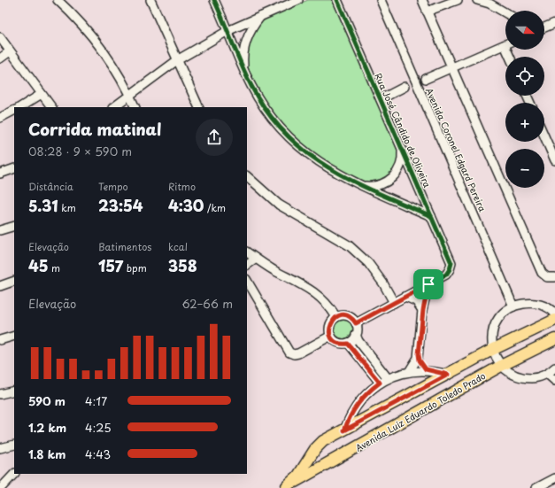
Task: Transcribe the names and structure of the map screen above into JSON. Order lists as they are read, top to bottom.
{
  "streets": {
    "main road": ["Avenida Luiz Eduardo Toledo Prado"],
    "street": ["Rua José Cândido de Oliveira", "Avenida Coronel Edgard Pereira"]
  },
  "north": "right",
  "page": {
    "map_buttons": ["+", "−"],
    "heading": ["Corrida matinal", "08:28 · 9 × 590 m"],
    "stats": [
      ["Distância", "5.31 km"],
      ["Tempo", "23:54"],
      ["Ritmo", "4:30 /km"],
      ["Elevação", "45 m"],
      ["Batimentos", "157 bpm"],
      ["kcal", "358"]
    ],
    "chart": ["Elevação", "62–66 m"],
    "list": [
      {
        "name": "590 m",
        "note": "4:17"
      },
      {
        "name": "1.2 km",
        "note": "4:25"
      },
      {
        "name": "1.8 km",
        "note": "4:43"
      }
    ]
  }
}
